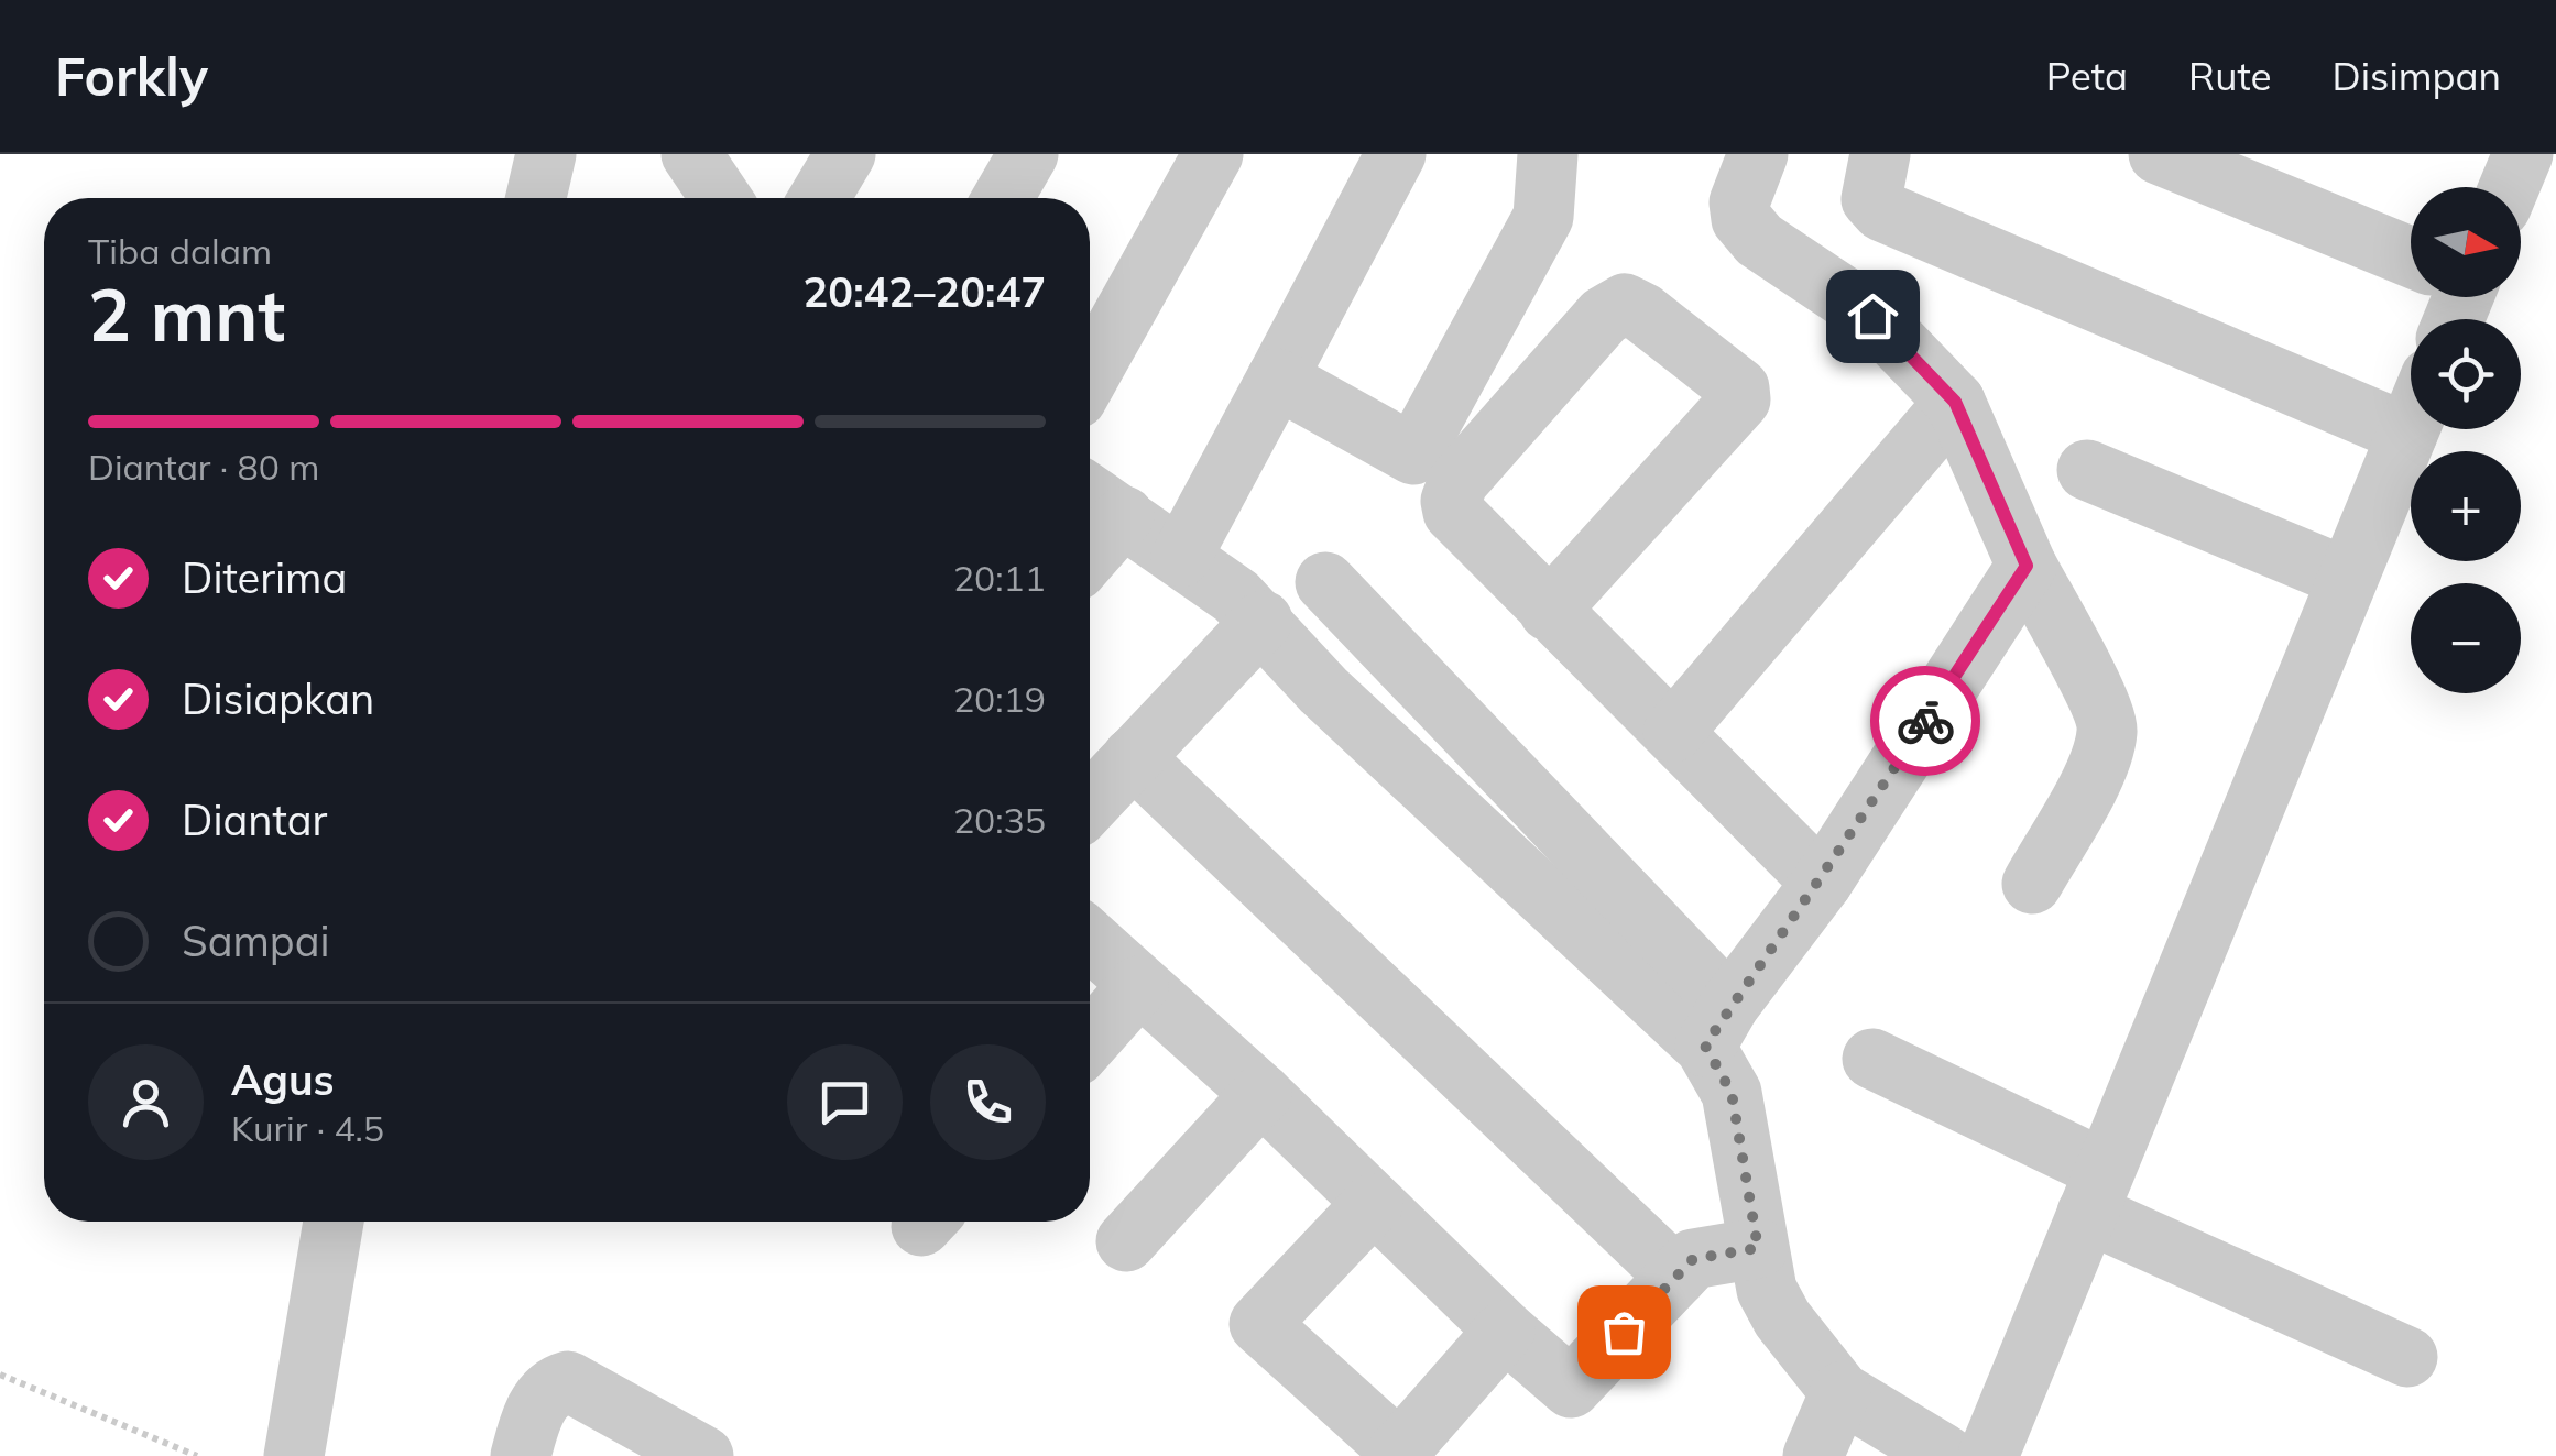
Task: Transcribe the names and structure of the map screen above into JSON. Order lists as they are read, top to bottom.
{
  "north": "right",
  "page": {
    "header": "Forkly",
    "nav": ["Peta", "Rute", "Disimpan"],
    "map_buttons": ["+", "−"],
    "heading": ["2 mnt", "Tiba dalam", "20:42–20:47"],
    "panel": ["Agus", "Kurir · 4.5"],
    "bar": "Diantar · 80 m",
    "list": [
      ["Diterima", "20:11"],
      ["Disiapkan", "20:19"],
      ["Diantar", "20:35"],
      "Sampai"
    ]
  }
}
